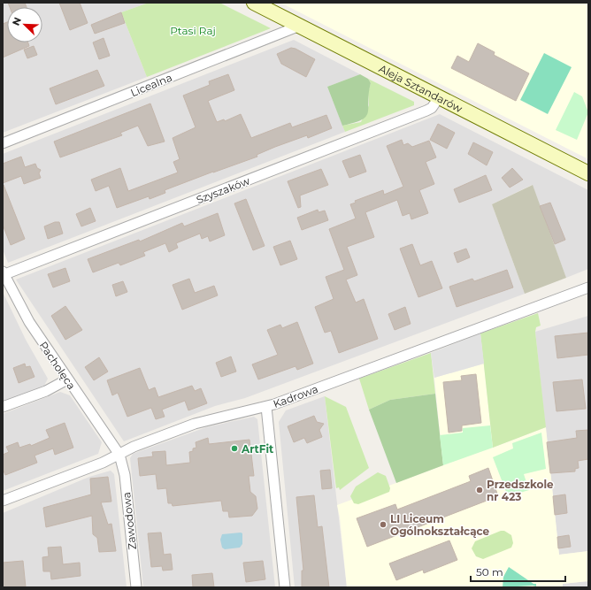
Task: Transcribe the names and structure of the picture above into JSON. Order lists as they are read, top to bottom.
{
  "streets": {
    "street": [
      "Licealna",
      "Aleja Sztandarów",
      "Szyszaków",
      "Pacholęca",
      "Kadrowa",
      "Zawodowa"
    ]
  },
  "crossings": [
    ["Licealna", "Aleja Sztandarów"],
    ["Aleja Sztandarów", "Szyszaków"],
    ["Szyszaków", "Pacholęca"],
    ["Pacholęca", "Kadrowa"],
    ["Pacholęca", "Zawodowa"],
    ["Kadrowa", "Zawodowa"]
  ],
  "parks": ["Ptasi Raj"],
  "places": ["ArtFit", "Przedszkole nr 423", "LI Liceum Ogólnokształcące"],
  "scale_bar": "50 m",
  "north": "top left"
}
